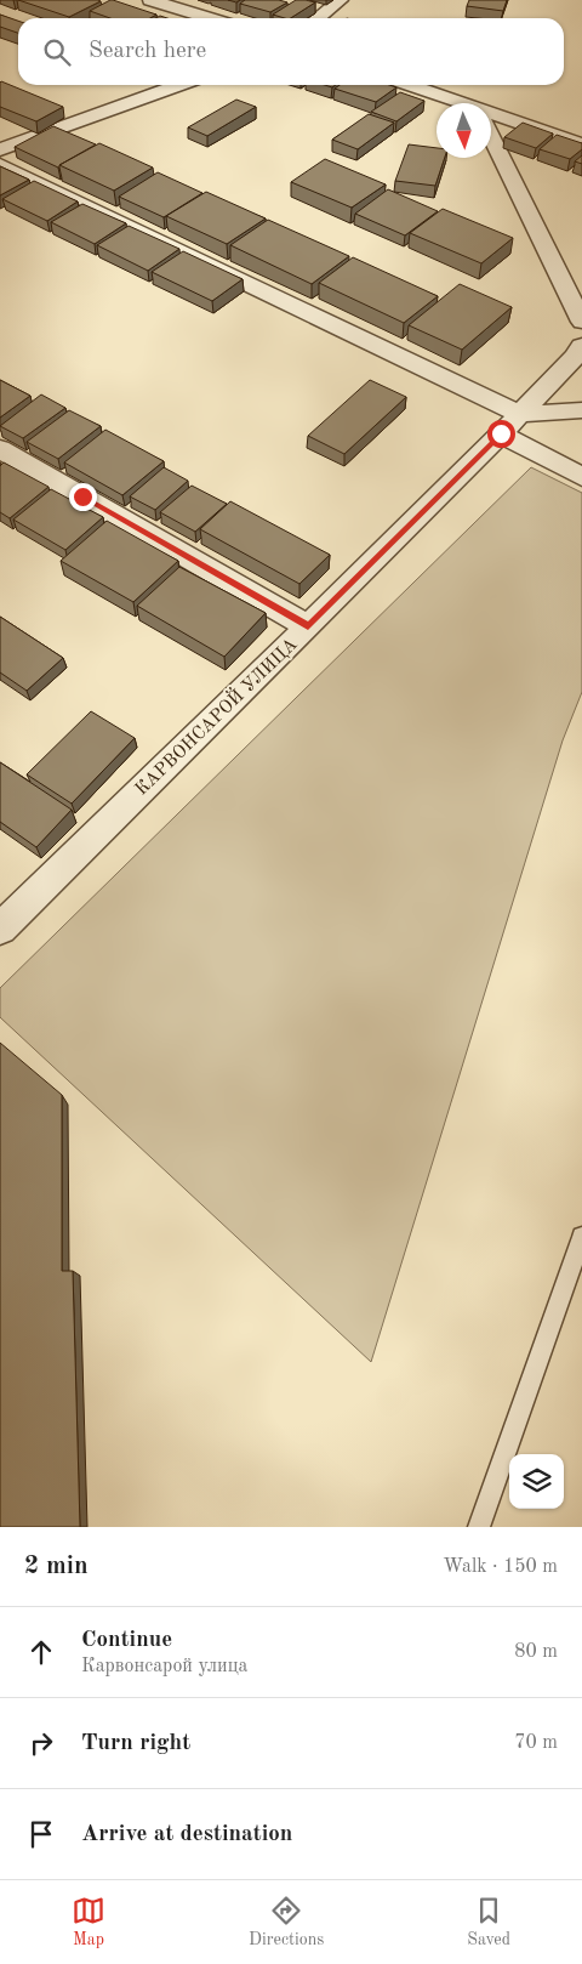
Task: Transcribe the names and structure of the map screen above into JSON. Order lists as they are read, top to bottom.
{
  "streets": {
    "street": ["КАРВОНСАРОЙ УЛИЦА"]
  },
  "north": "bottom",
  "page": {
    "search": "Search here",
    "heading": ["2 min", "Walk · 150 m"],
    "list": [
      ["Continue", "Карвонсарой улица", "80 m"],
      ["Turn right", "70 m"],
      "Arrive at destination"
    ],
    "nav": ["Map", "Directions", "Saved"]
  }
}
